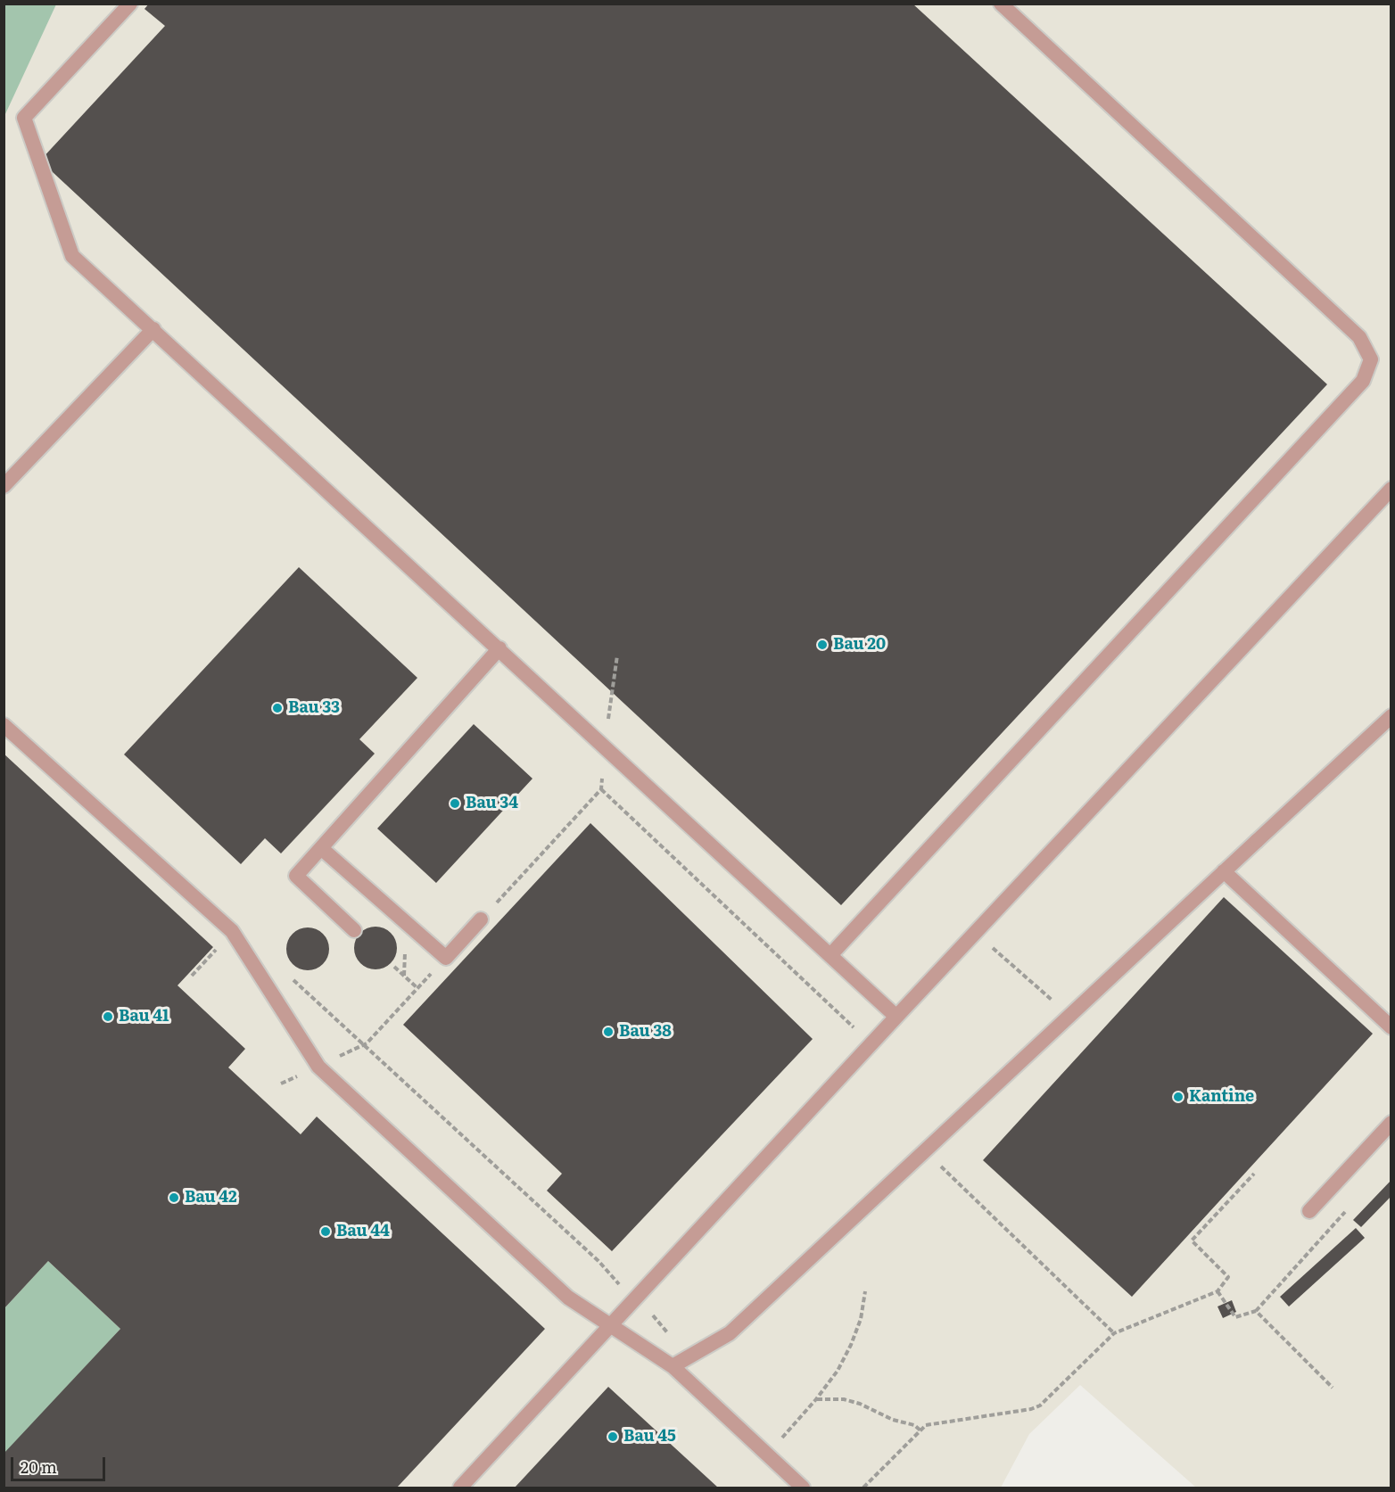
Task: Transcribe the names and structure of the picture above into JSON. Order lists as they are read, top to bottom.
{
  "places": [
    "Bau 20",
    "Bau 33",
    "Bau 34",
    "Bau 41",
    "Bau 38",
    "Kantine",
    "Bau 42",
    "Bau 44",
    "Bau 45"
  ],
  "scale_bar": "20 m"
}
